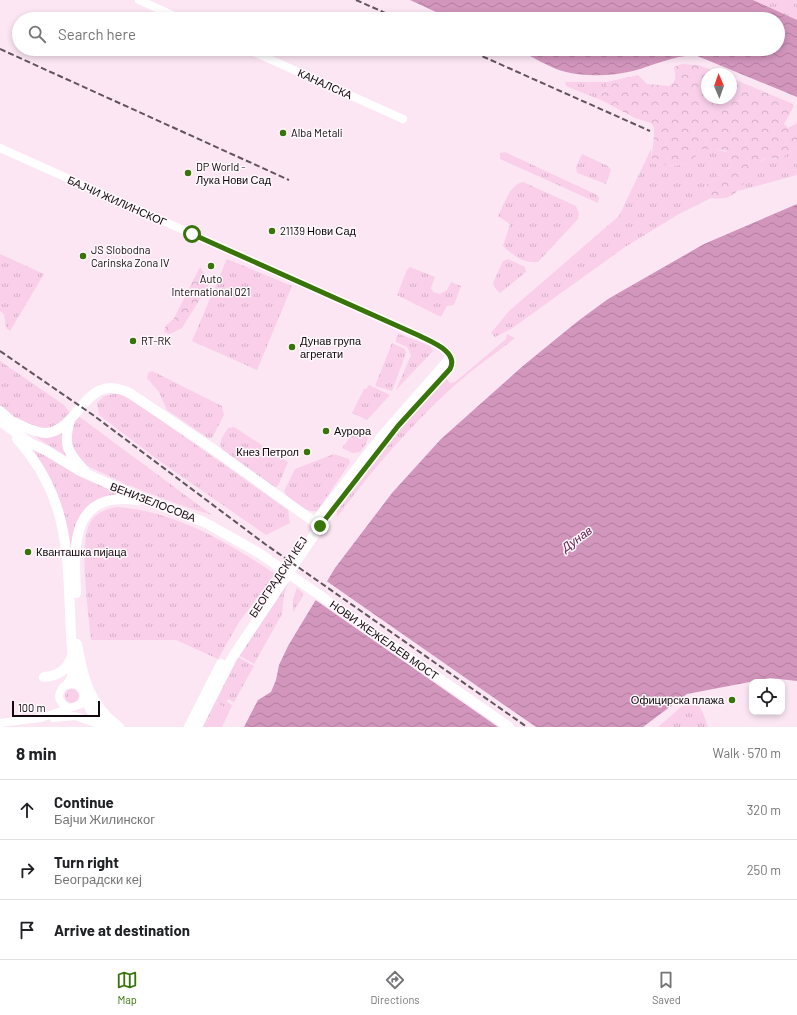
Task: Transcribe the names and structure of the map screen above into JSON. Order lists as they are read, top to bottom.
{
  "streets": {
    "main road": ["ВЕНИЗЕЛОСОВА", "БЕОГРАДСКИ КЕЈ", "НОВИ ЖЕЖЕЉЕВ МОСТ"],
    "street": ["КАНАЛСКА", "БАЈЧИ ЖИЛИНСКОГ"]
  },
  "crossings": [
    ["БАЈЧИ ЖИЛИНСКОГ", "БЕОГРАДСКИ КЕЈ"],
    ["ВЕНИЗЕЛОСОВА", "НОВИ ЖЕЖЕЉЕВ МОСТ"]
  ],
  "water": ["Дунав"],
  "places": [
    "Alba Metali",
    "DP World - Лука Нови Сад",
    "21139 Нови Сад",
    "JS Slobodna Carinska Zona IV",
    "Auto International 021",
    "RT-RK",
    "Дунав група агрегати",
    "Аурора",
    "Кнез Петрол",
    "Кванташка пијаца",
    "Официрска плажа"
  ],
  "scale_bar": "100 m",
  "north": "top",
  "page": {
    "search": "Search here",
    "scale": "100 m",
    "heading": ["8 min", "Walk · 570 m"],
    "list": [
      ["Continue", "Бајчи Жилинског", "320 m"],
      ["Turn right", "Београдски кеј", "250 m"],
      "Arrive at destination"
    ],
    "nav": ["Map", "Directions", "Saved"]
  }
}
